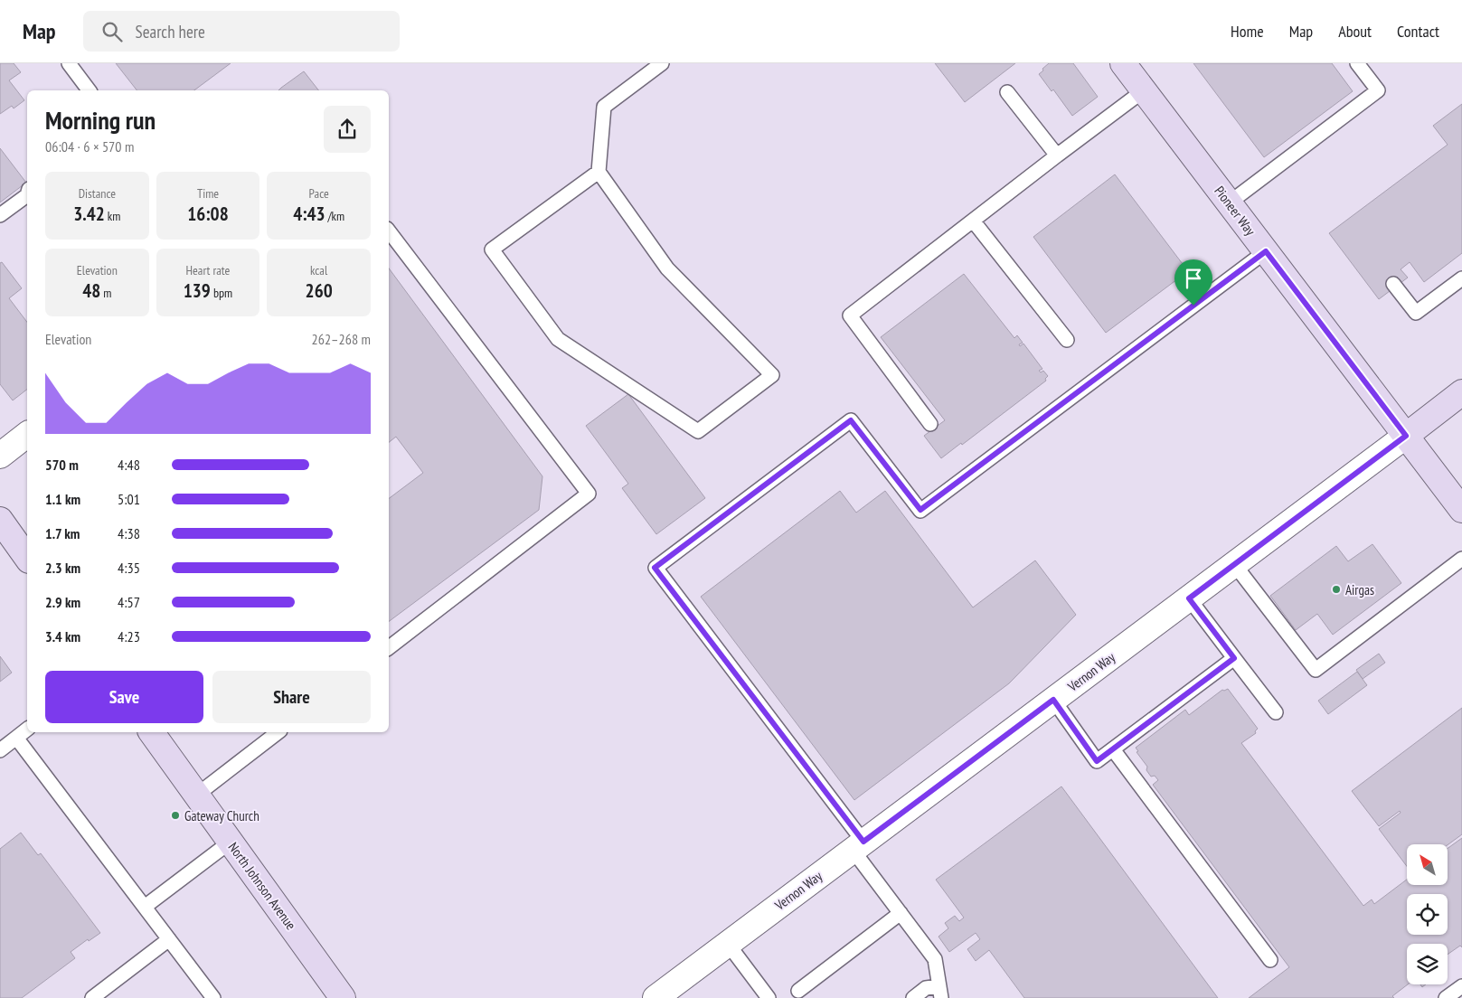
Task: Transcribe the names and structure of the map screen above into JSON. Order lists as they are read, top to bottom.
{
  "streets": {
    "main road": ["Pioneer Way", "Vernon Way", "North Johnson Avenue"]
  },
  "crossings": [
    ["Pioneer Way", "Vernon Way"]
  ],
  "places": ["Airgas", "Gateway Church"],
  "north": "top left",
  "page": {
    "header": "Map",
    "search": "Search here",
    "nav": [
      "Home",
      "Map",
      "About",
      "Contact"
    ],
    "heading": ["Morning run", "06:04 · 6 × 570 m"],
    "stats": [
      ["Distance", "3.42 km"],
      ["Time", "16:08"],
      ["Pace", "4:43 /km"],
      ["Elevation", "48 m"],
      ["Heart rate", "139 bpm"],
      ["kcal", "260"]
    ],
    "chart": ["Elevation", "262–268 m"],
    "list": [
      {
        "name": "570 m",
        "note": "4:48"
      },
      {
        "name": "1.1 km",
        "note": "5:01"
      },
      {
        "name": "1.7 km",
        "note": "4:38"
      },
      {
        "name": "2.3 km",
        "note": "4:35"
      },
      {
        "name": "2.9 km",
        "note": "4:57"
      },
      {
        "name": "3.4 km",
        "note": "4:23"
      }
    ],
    "buttons": ["Save", "Share"]
  }
}
